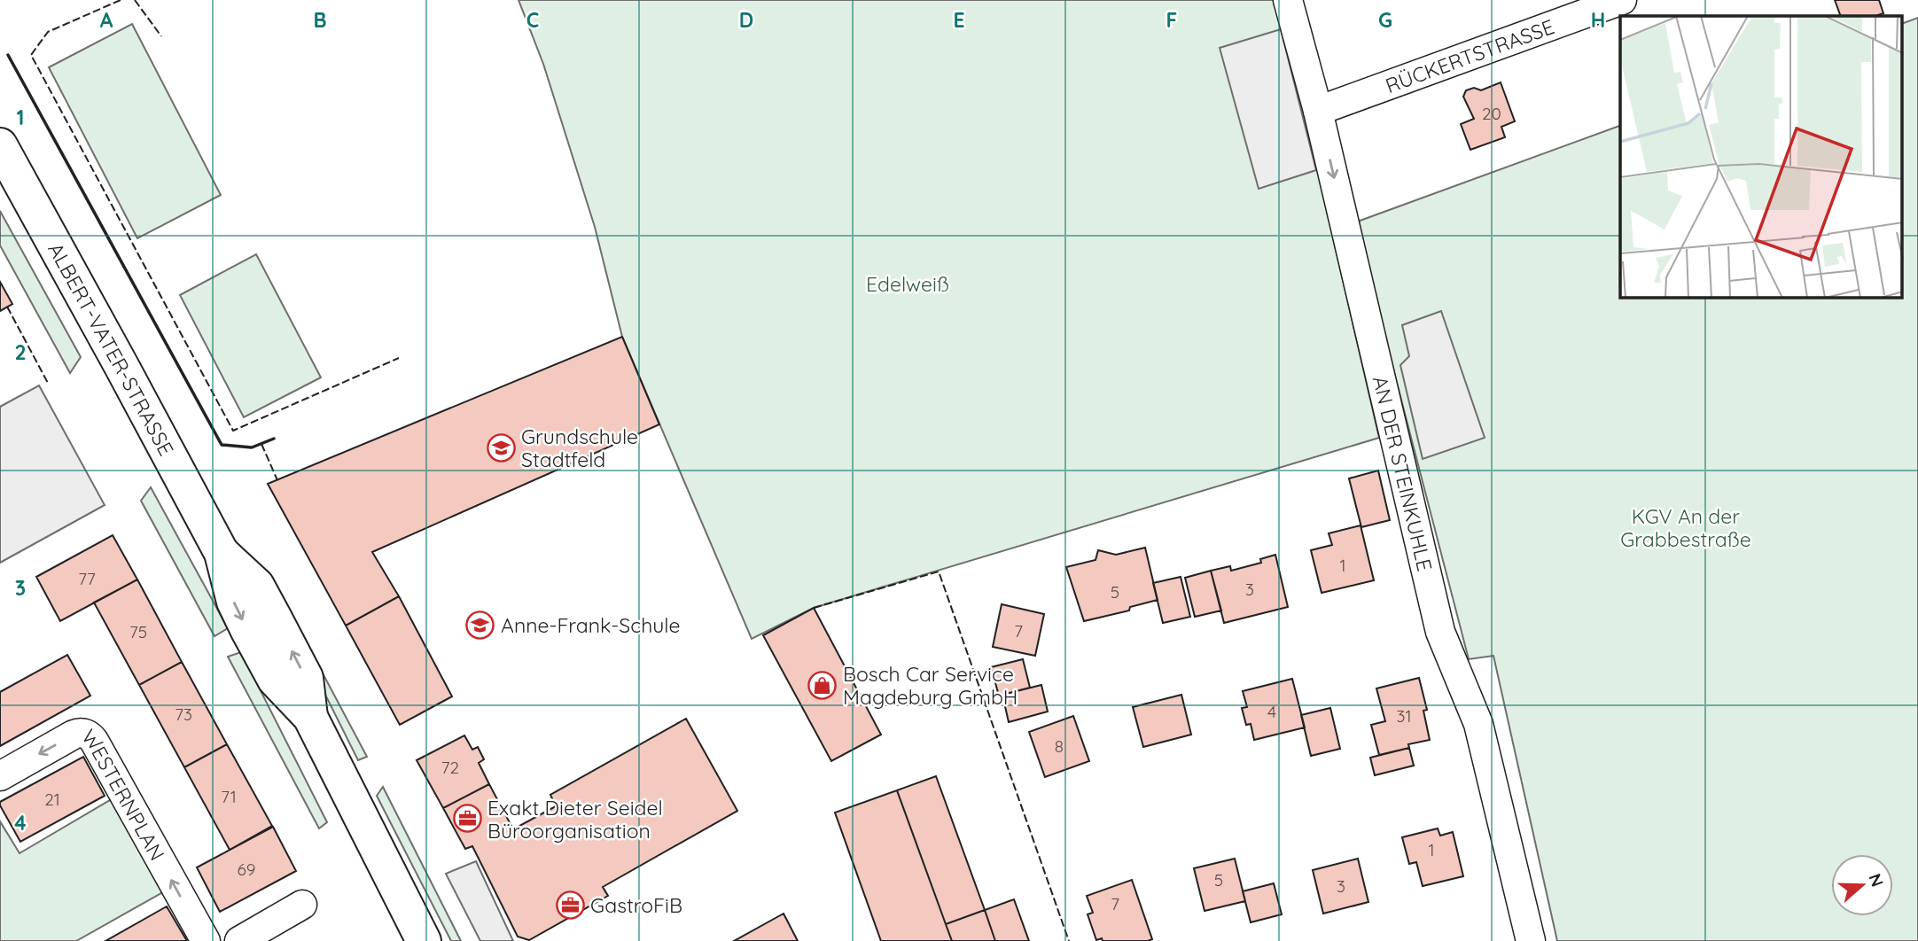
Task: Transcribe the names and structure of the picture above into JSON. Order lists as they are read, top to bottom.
{
  "streets": {
    "main road": ["ALBERT-VATER-STRASSE"],
    "street": ["RÜCKERTSTRASSE", "AN DER STEINKUHLE", "WESTERNPLAN"]
  },
  "crossings": [
    ["RÜCKERTSTRASSE", "AN DER STEINKUHLE"]
  ],
  "one_way": ["AN DER STEINKUHLE"],
  "parks": ["Edelweiß", "KGV An der Grabbestraße"],
  "places": {
    "school or university": ["Grundschule Stadtfeld", "Anne-Frank-Schule"],
    "shop": ["Bosch Car Service Magdeburg GmbH"],
    "office": ["Exakt Dieter Seidel Büroorganisation", "GastroFiB"]
  },
  "house_numbers": [
    "20",
    "1",
    "77",
    "3",
    "5",
    "7",
    "75",
    "4",
    "73",
    "31",
    "8",
    "72",
    "71",
    "21",
    "1",
    "69",
    "5",
    "3",
    "7"
  ],
  "north": "right",
  "grid": {
    "columns": [
      "A",
      "B",
      "C",
      "D",
      "E",
      "F",
      "G",
      "H"
    ],
    "rows": [
      "1",
      "2",
      "3",
      "4"
    ]
  }
}
